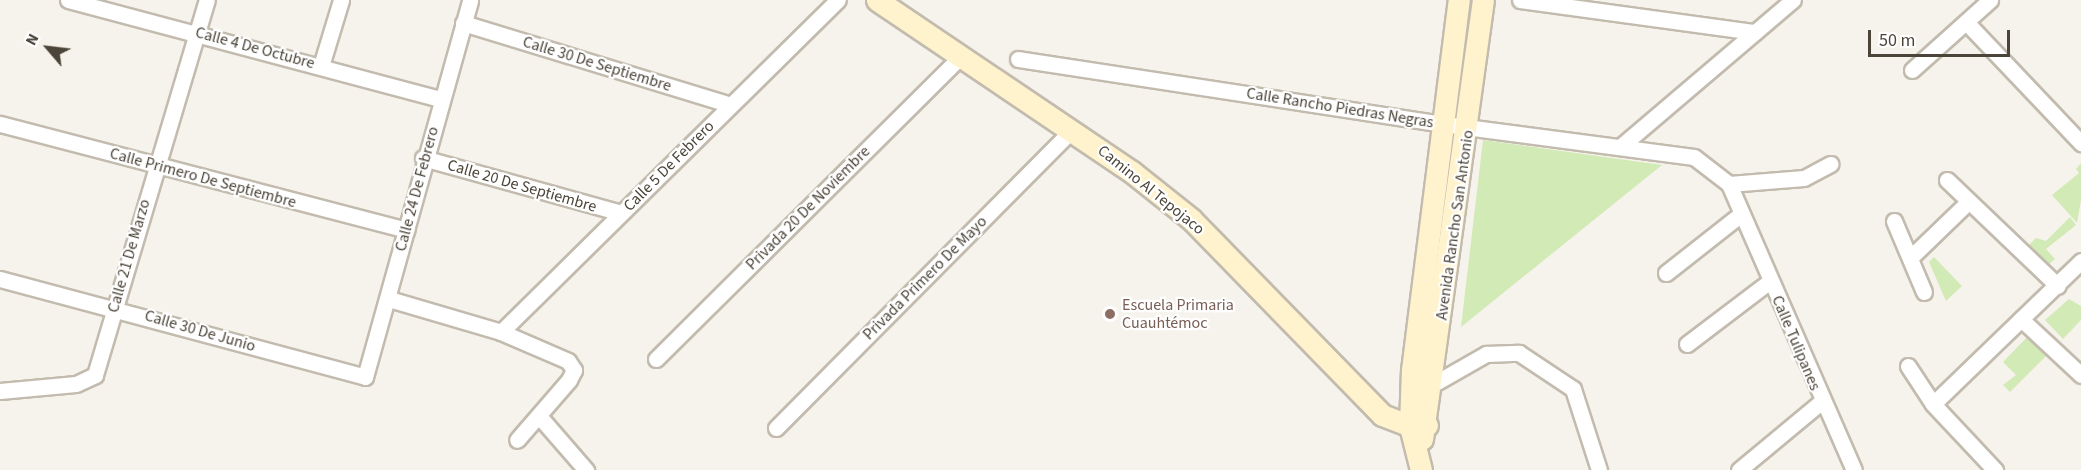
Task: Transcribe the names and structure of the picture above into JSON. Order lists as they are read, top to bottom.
{
  "streets": {
    "street": [
      "Calle 4 De Octubre",
      "Calle 30 De Septiembre",
      "Calle Rancho Piedras Negras",
      "Calle 5 De Febrero",
      "Calle Primero De Septiembre",
      "Calle 20 De Septiembre",
      "Calle 24 De Febrero",
      "Camino Al Tepojaco",
      "Privada 20 De Noviembre",
      "Avenida Rancho San Antonio",
      "Calle 21 De Marzo",
      "Privada Primero De Mayo",
      "Calle 30 De Junio",
      "Calle Tulipanes"
    ]
  },
  "crossings": [
    ["Calle 4 De Octubre", "Calle 24 De Febrero"],
    ["Calle 4 De Octubre", "Calle 21 De Marzo"],
    ["Calle 30 De Septiembre", "Calle 5 De Febrero"],
    ["Calle 30 De Septiembre", "Calle 24 De Febrero"],
    ["Calle Rancho Piedras Negras", "Avenida Rancho San Antonio"],
    ["Calle Rancho Piedras Negras", "Calle Tulipanes"],
    ["Calle 5 De Febrero", "Calle 20 De Septiembre"],
    ["Calle Primero De Septiembre", "Calle 24 De Febrero"],
    ["Calle Primero De Septiembre", "Calle 21 De Marzo"],
    ["Calle 20 De Septiembre", "Calle 24 De Febrero"],
    ["Calle 24 De Febrero", "Calle 30 De Junio"],
    ["Camino Al Tepojaco", "Privada 20 De Noviembre"],
    ["Camino Al Tepojaco", "Avenida Rancho San Antonio"],
    ["Camino Al Tepojaco", "Privada Primero De Mayo"],
    ["Calle 21 De Marzo", "Calle 30 De Junio"]
  ],
  "places": ["Escuela Primaria Cuauhtémoc"],
  "scale_bar": "50 m",
  "north": "top left"
}
